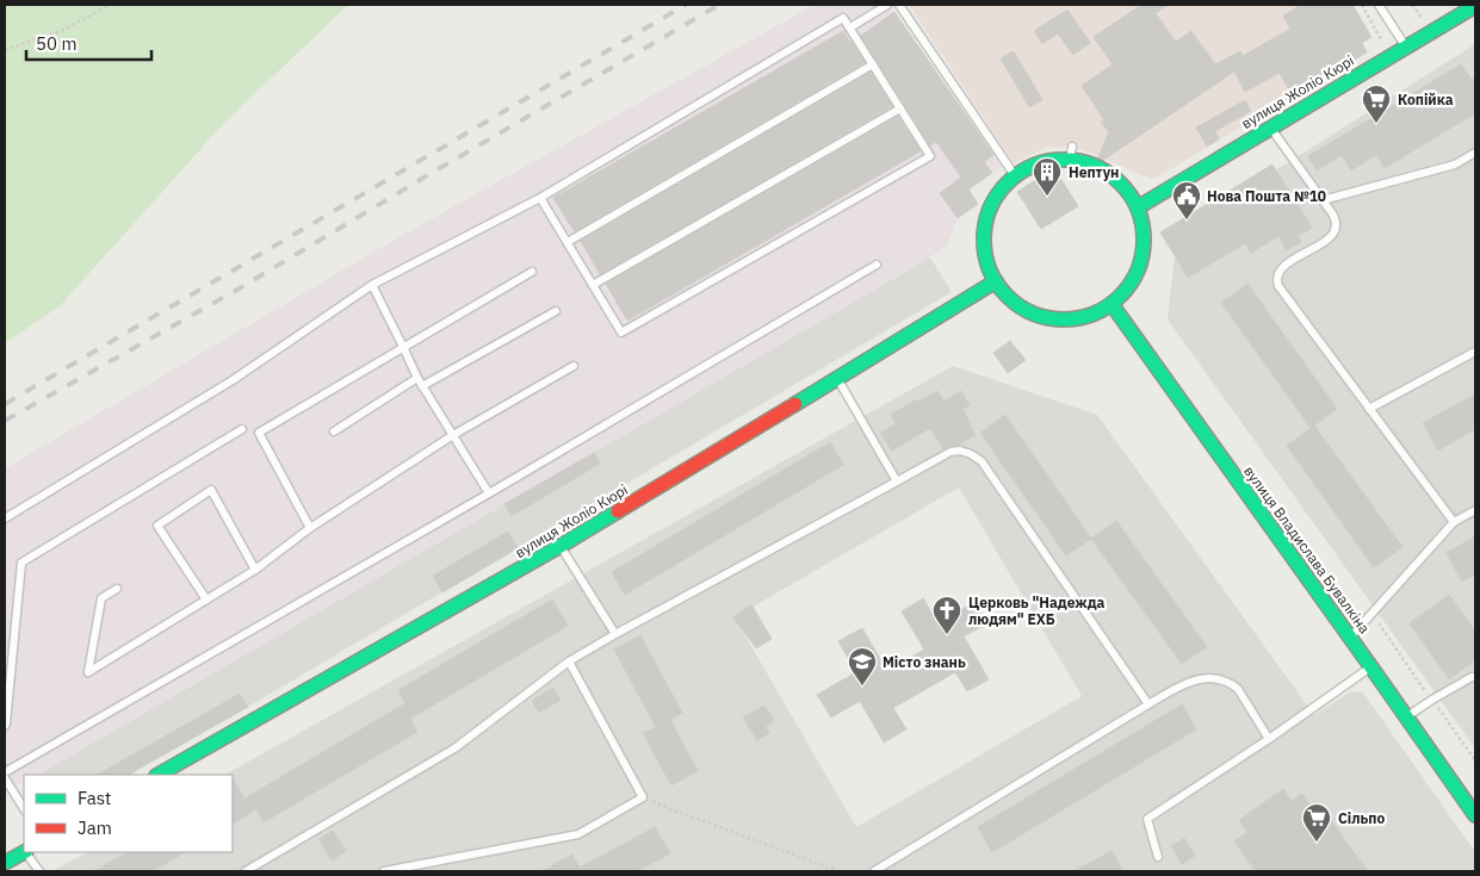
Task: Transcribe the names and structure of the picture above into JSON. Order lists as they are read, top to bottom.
{
  "streets": {
    "street": ["вулиця Жоліо Кюрі", "вулиця Владислава Бувалкіна"]
  },
  "crossings": [
    ["вулиця Жоліо Кюрі", "вулиця Владислава Бувалкіна"]
  ],
  "places": {
    "supermarket": ["Копійка", "Сільпо"],
    "building": ["Нептун"],
    "public building": ["Нова Пошта №10"],
    "church": ["Церковь \"Надежда людям\" ЕХБ"],
    "school or university": ["Місто знань"]
  },
  "legend": ["Fast", "Jam"],
  "scale_bar": "50 m"
}
